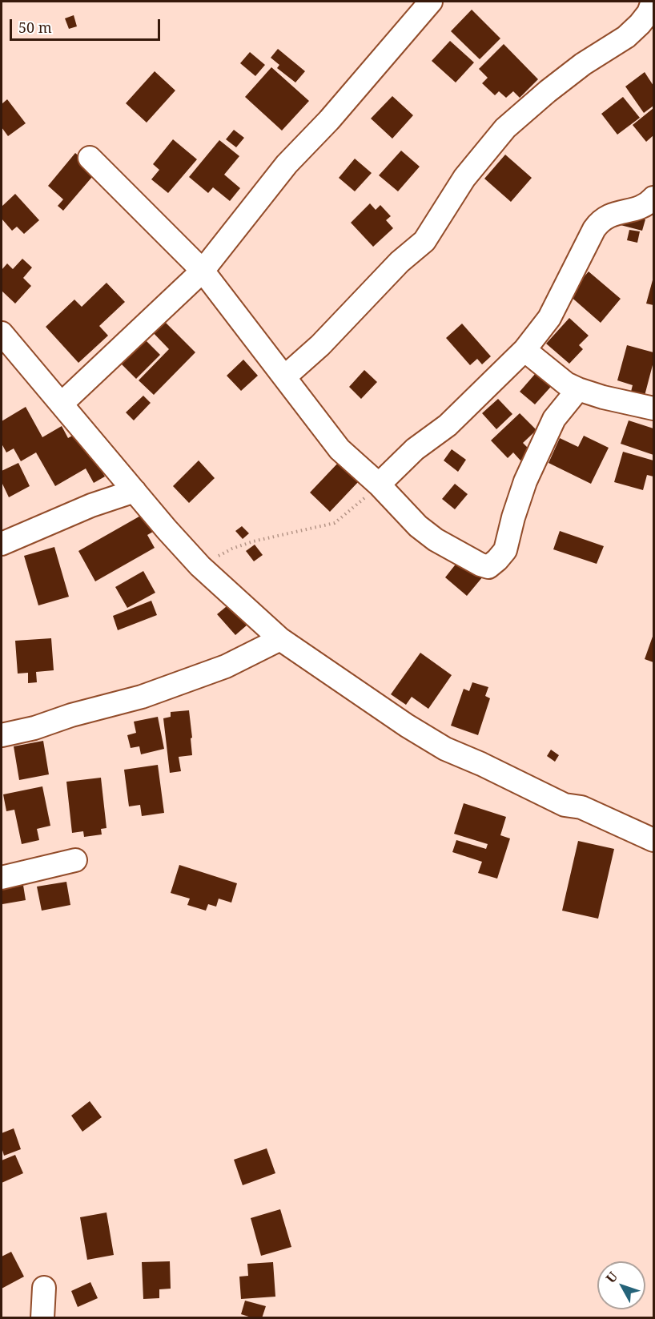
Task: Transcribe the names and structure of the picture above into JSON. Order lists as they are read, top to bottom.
{
  "scale_bar": "50 m",
  "north": "top left"
}
